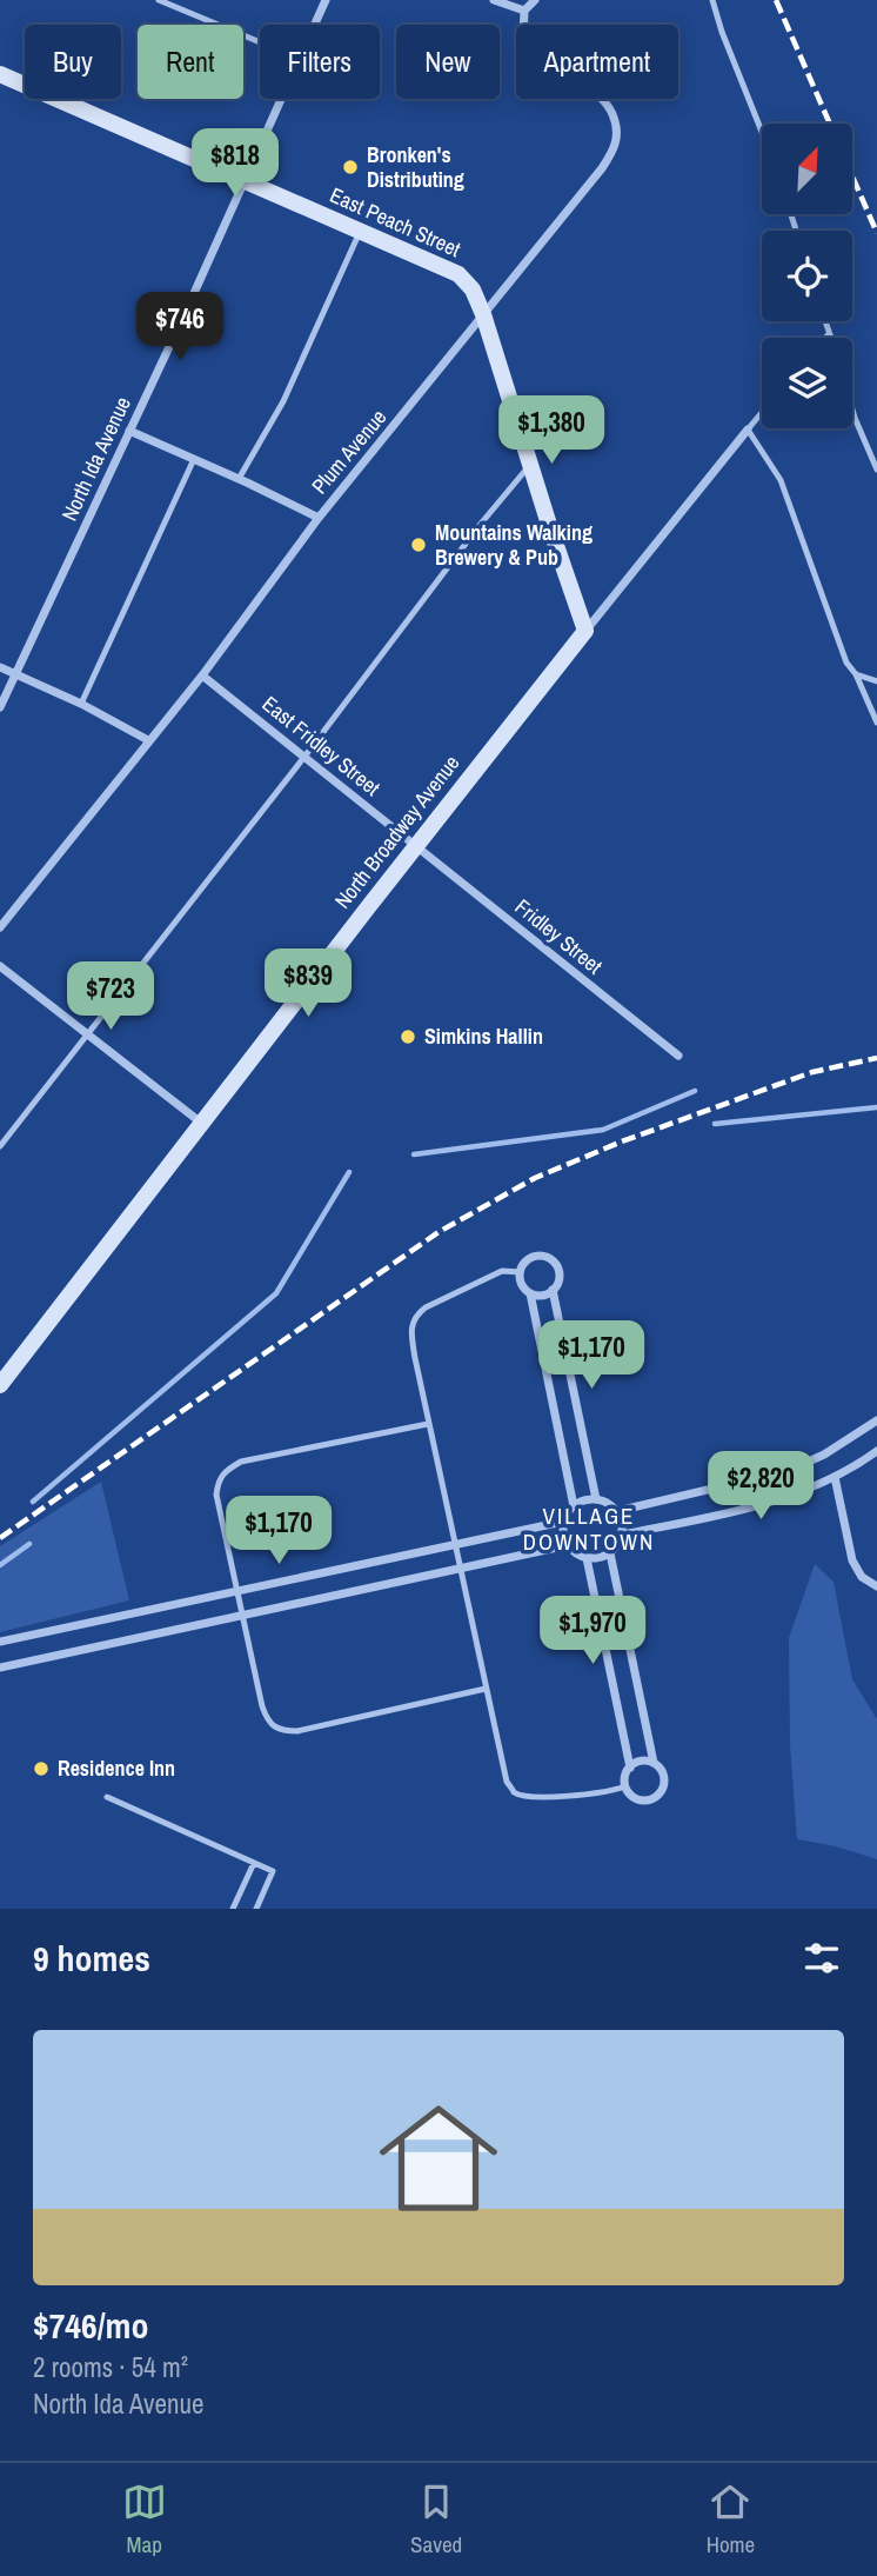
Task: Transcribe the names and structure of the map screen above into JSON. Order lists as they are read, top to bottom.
{
  "streets": {
    "street": [
      "East Peach Street",
      "Plum Avenue",
      "North Ida Avenue",
      "East Fridley Street",
      "North Broadway Avenue",
      "Fridley Street"
    ]
  },
  "crossings": [
    ["East Peach Street", "Plum Avenue"],
    ["East Peach Street", "North Ida Avenue"],
    ["East Peach Street", "North Broadway Avenue"],
    ["Plum Avenue", "East Fridley Street"],
    ["East Fridley Street", "North Broadway Avenue"],
    ["East Fridley Street", "Fridley Street"],
    ["North Broadway Avenue", "Fridley Street"]
  ],
  "districts": ["VILLAGE DOWNTOWN"],
  "places": [
    "Bronken's Distributing",
    "Mountains Walking Brewery & Pub",
    "Simkins Hallin",
    "Residence Inn"
  ],
  "north": "top right",
  "page": {
    "chip": [
      "Buy",
      "Rent",
      "Filters",
      "New",
      "Apartment"
    ],
    "price": [
      "$818",
      "$746",
      "$1,380",
      "$839",
      "$723",
      "$1,170",
      "$2,820",
      "$1,170",
      "$1,970"
    ],
    "heading": "9 homes",
    "list": [
      {
        "name": "$746/mo",
        "note": "2 rooms · 54 m² · North Ida Avenue"
      }
    ],
    "tabs": ["Map", "Saved", "Home"]
  }
}
